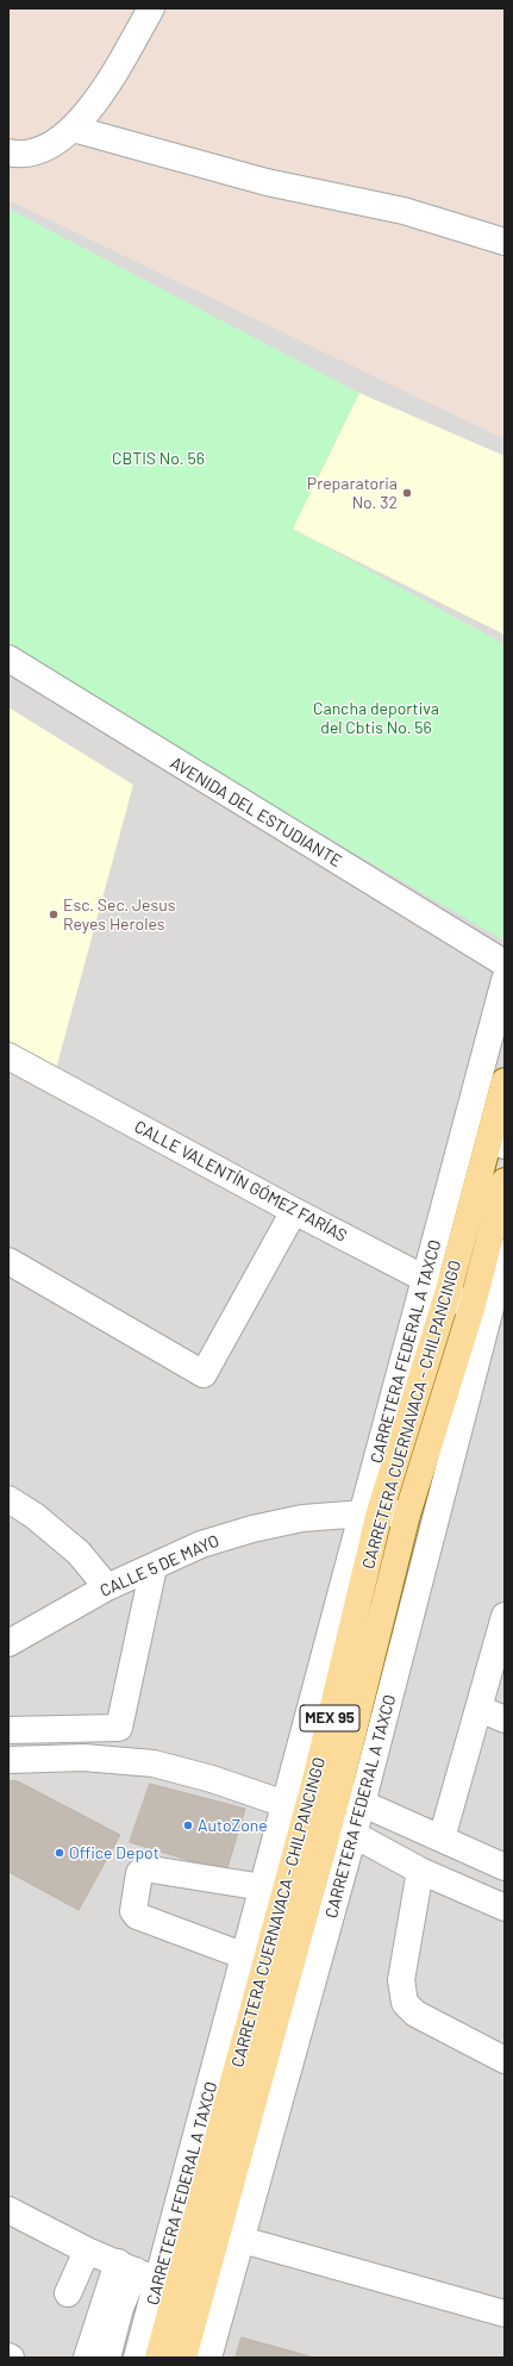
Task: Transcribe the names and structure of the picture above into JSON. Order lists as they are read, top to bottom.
{
  "streets": {
    "main road": ["CARRETERA CUERNAVACA - CHILPANCINGO", "MEX 95"],
    "street": [
      "AVENIDA DEL ESTUDIANTE",
      "CALLE VALENTÍN GÓMEZ FARÍAS",
      "CARRETERA FEDERAL A TAXCO",
      "CALLE 5 DE MAYO"
    ]
  },
  "crossings": [
    ["CALLE VALENTÍN GÓMEZ FARÍAS", "CARRETERA FEDERAL A TAXCO"],
    ["CALLE VALENTÍN GÓMEZ FARÍAS", "CARRETERA CUERNAVACA - CHILPANCINGO"],
    ["CARRETERA FEDERAL A TAXCO", "CARRETERA CUERNAVACA - CHILPANCINGO"],
    ["CARRETERA FEDERAL A TAXCO", "CALLE 5 DE MAYO"],
    ["CARRETERA CUERNAVACA - CHILPANCINGO", "CALLE 5 DE MAYO"]
  ],
  "parks": ["CBTIS No. 56", "Cancha deportiva del Cbtis No. 56"],
  "places": [
    "Preparatoria No. 32",
    "Esc. Sec. Jesus Reyes Heroles",
    "AutoZone",
    "Office Depot"
  ]
}
